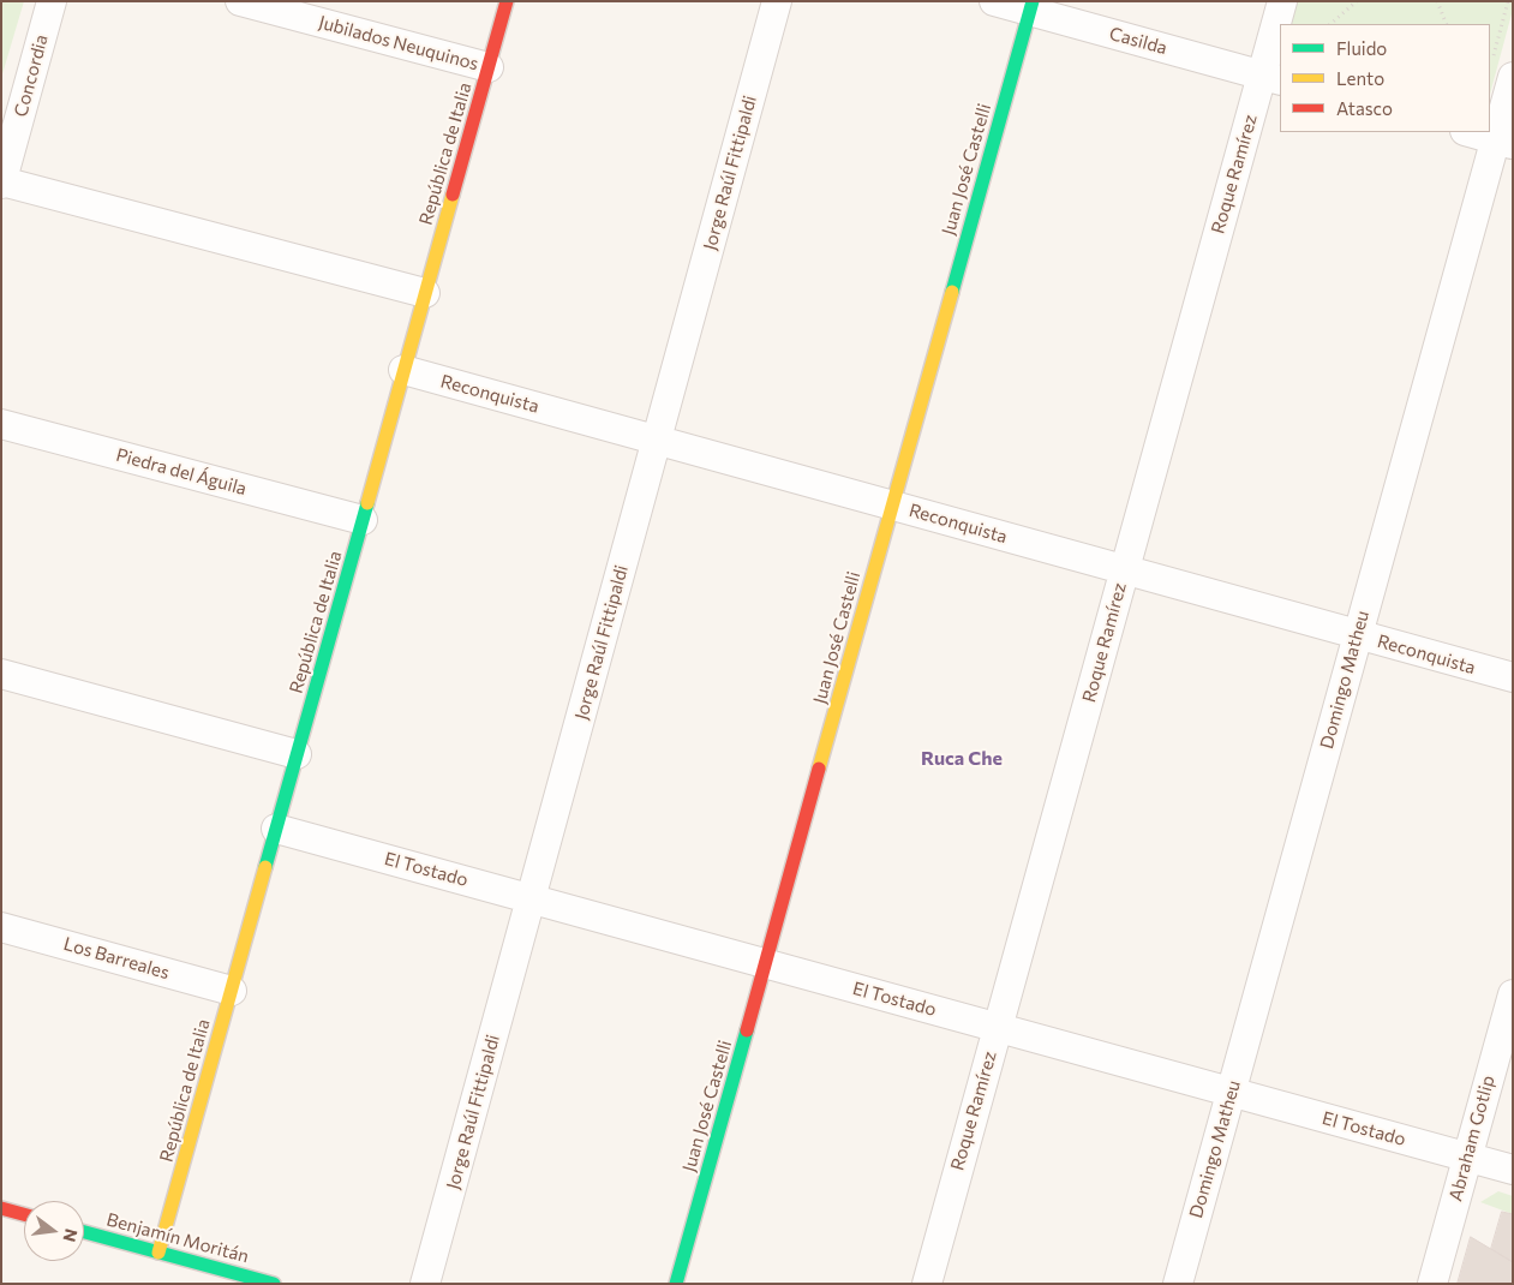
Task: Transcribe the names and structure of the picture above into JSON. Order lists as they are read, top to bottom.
{
  "streets": {
    "street": [
      "Casilda",
      "Jubilados Neuquinos",
      "Concordia",
      "República de Italia",
      "Juan José Castelli",
      "Jorge Raúl Fittipaldi",
      "Roque Ramírez",
      "Reconquista",
      "Piedra del Águila",
      "Domingo Matheu",
      "El Tostado",
      "Los Barreales",
      "Abraham Gotlip",
      "Benjamín Moritán"
    ]
  },
  "crossings": [
    ["Casilda", "Juan José Castelli"],
    ["Casilda", "Roque Ramírez"],
    ["Jubilados Neuquinos", "República de Italia"],
    ["República de Italia", "Reconquista"],
    ["República de Italia", "Piedra del Águila"],
    ["República de Italia", "El Tostado"],
    ["República de Italia", "Los Barreales"],
    ["República de Italia", "Benjamín Moritán"],
    ["Juan José Castelli", "Reconquista"],
    ["Juan José Castelli", "El Tostado"],
    ["Jorge Raúl Fittipaldi", "Reconquista"],
    ["Jorge Raúl Fittipaldi", "El Tostado"],
    ["Roque Ramírez", "Reconquista"],
    ["Roque Ramírez", "El Tostado"],
    ["Reconquista", "Domingo Matheu"],
    ["Domingo Matheu", "El Tostado"],
    ["El Tostado", "Abraham Gotlip"]
  ],
  "districts": ["Ruca Che"],
  "legend": ["Fluido", "Lento", "Atasco"],
  "north": "right"
}
